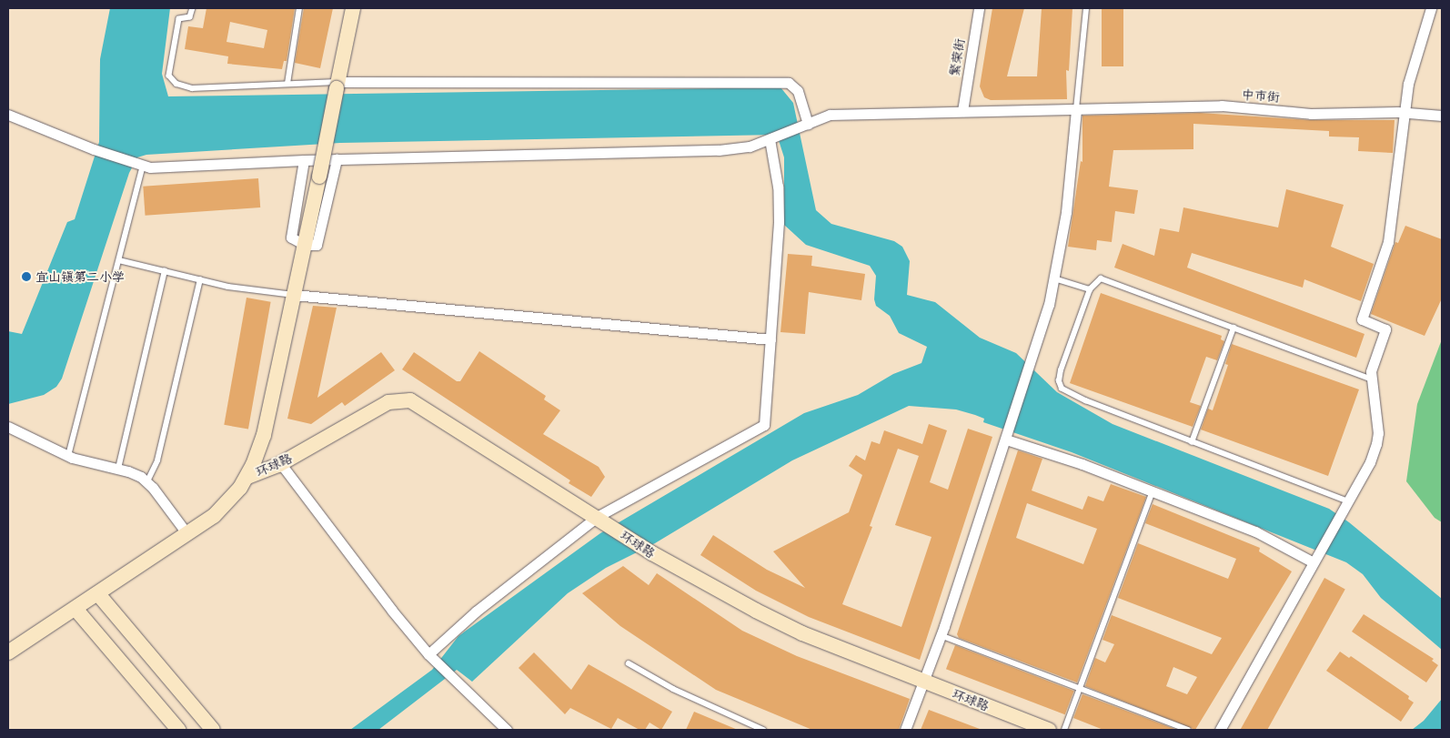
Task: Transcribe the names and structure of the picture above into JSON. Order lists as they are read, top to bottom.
{
  "streets": {
    "street": ["繁荣街", "中市街", "环球路"]
  },
  "crossings": [
    ["繁荣街", "中市街"]
  ],
  "places": ["宜山镇第二小学"]
}
